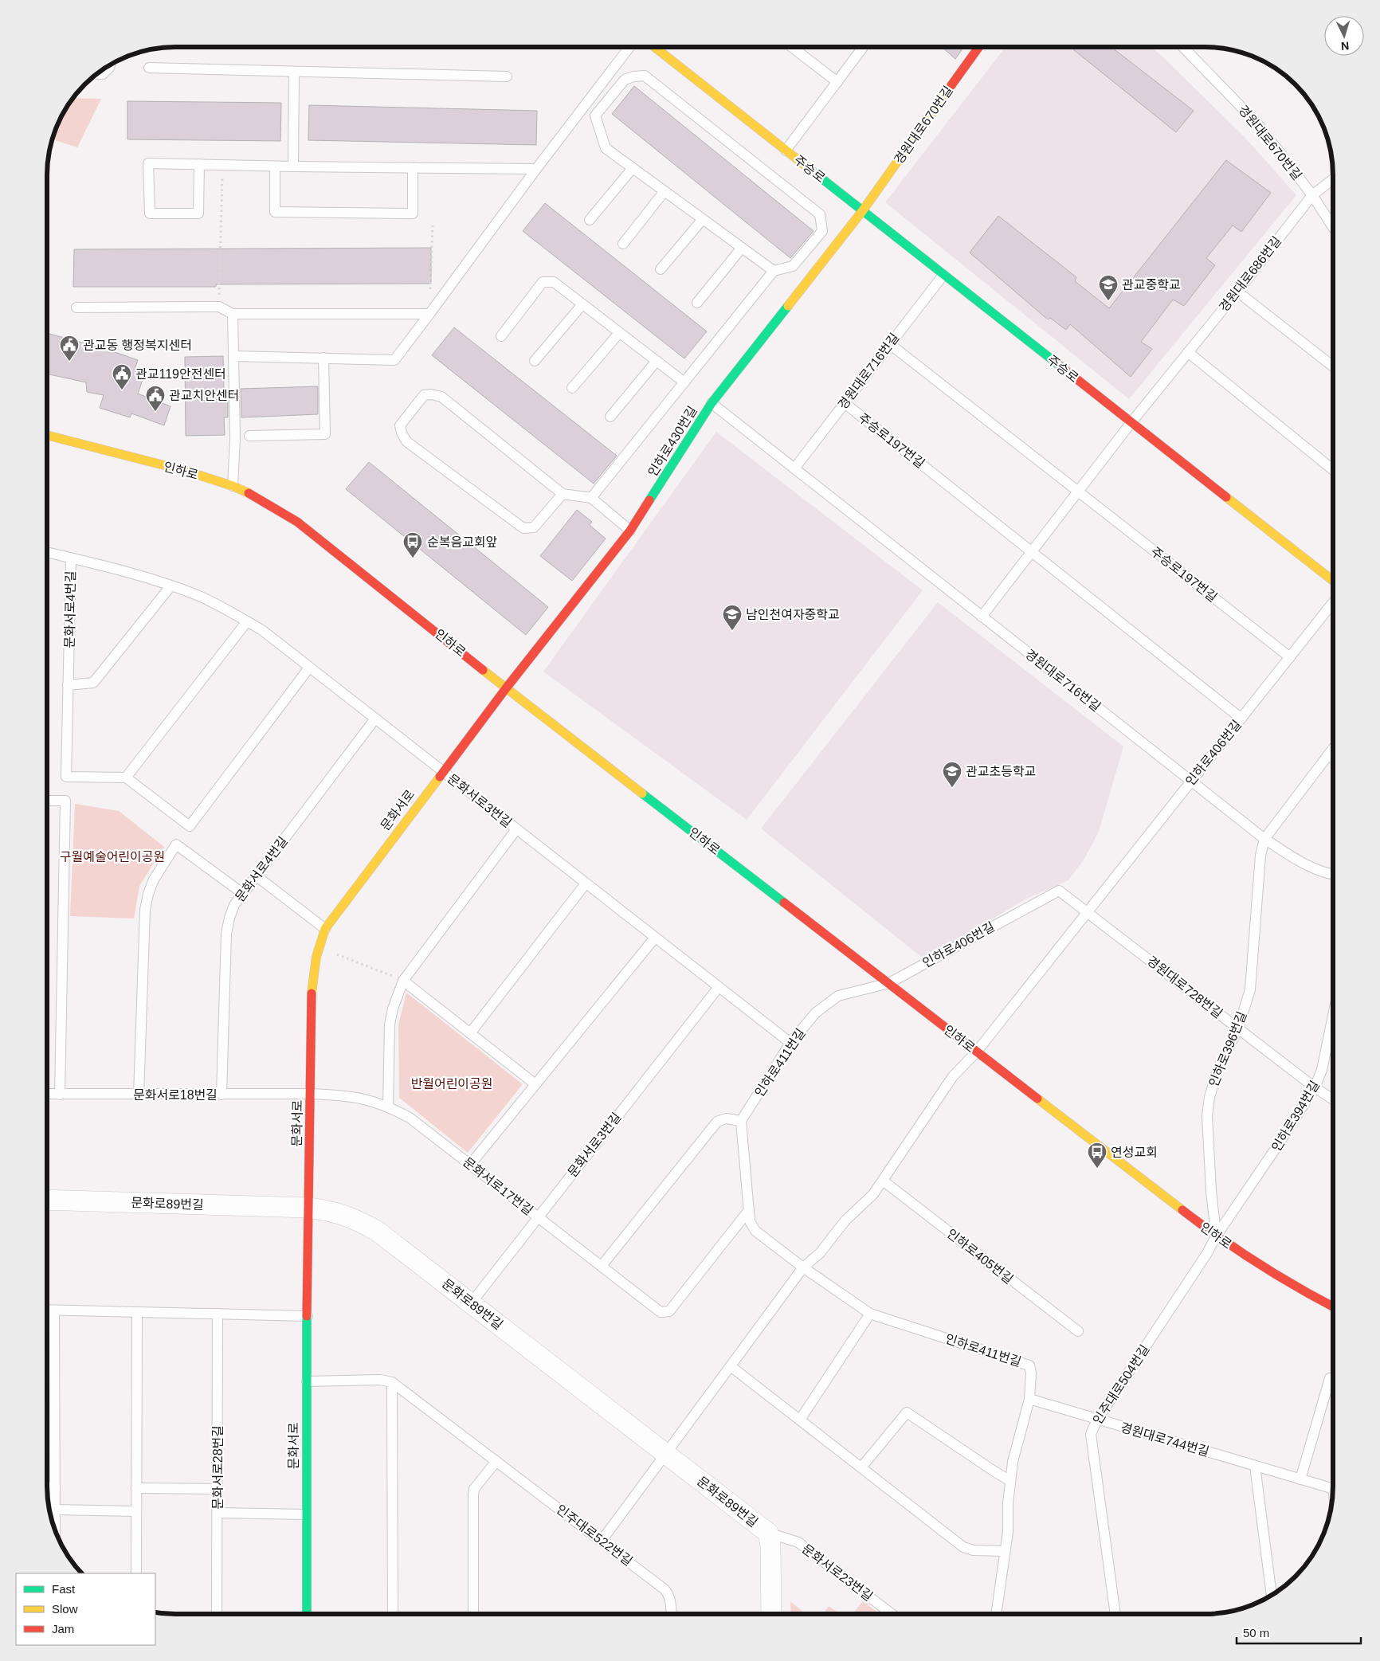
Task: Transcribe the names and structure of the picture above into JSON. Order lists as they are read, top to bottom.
{
  "streets": {
    "street": [
      "경원대로670번길",
      "주승로",
      "인하로430번길",
      "인하로",
      "문화서로",
      "문화로89번길"
    ],
    "lane": [
      "경원대로686번길",
      "경원대로716번길",
      "주승로197번길",
      "문화서로4번길",
      "인하로406번길",
      "문화서로3번길",
      "경원대로728번길",
      "인하로396번길",
      "인하로411번길",
      "문화서로18번길",
      "인하로394번길",
      "문화서로17번길",
      "인하로405번길",
      "인주대로504번길",
      "경원대로744번길",
      "문화서로28번길",
      "인주대로522번길",
      "문화서로23번길"
    ]
  },
  "crossings": [
    ["경원대로670번길", "주승로"],
    ["경원대로670번길", "경원대로686번길"],
    ["경원대로670번길", "인하로430번길"],
    ["주승로", "경원대로686번길"],
    ["주승로", "경원대로716번길"],
    ["주승로", "인하로430번길"],
    ["경원대로716번길", "주승로197번길"],
    ["경원대로716번길", "인하로430번길"],
    ["경원대로716번길", "인하로406번길"],
    ["경원대로716번길", "인하로396번길"],
    ["주승로197번길", "인하로406번길"],
    ["인하로430번길", "인하로"],
    ["인하로430번길", "문화서로"],
    ["인하로", "인하로406번길"],
    ["인하로", "문화서로"],
    ["인하로", "인하로396번길"],
    ["인하로", "인하로411번길"],
    ["인하로", "인하로394번길"],
    ["인하로", "인주대로504번길"],
    ["문화서로4번길", "문화서로3번길"],
    ["문화서로4번길", "문화서로"],
    ["문화서로4번길", "문화서로18번길"],
    ["인하로406번길", "경원대로728번길"],
    ["인하로406번길", "인하로411번길"],
    ["문화서로3번길", "문화서로"],
    ["문화서로3번길", "인하로411번길"],
    ["문화서로3번길", "문화서로17번길"],
    ["문화서로3번길", "문화로89번길"],
    ["문화서로", "문화서로18번길"],
    ["문화서로", "문화서로17번길"],
    ["문화서로", "문화로89번길"],
    ["경원대로728번길", "인하로396번길"],
    ["경원대로728번길", "인하로394번길"],
    ["인하로396번길", "인하로394번길"],
    ["인하로396번길", "인주대로504번길"],
    ["인하로411번길", "문화서로17번길"],
    ["인하로411번길", "경원대로744번길"],
    ["문화서로18번길", "문화서로17번길"],
    ["인하로394번길", "인주대로504번길"],
    ["문화로89번길", "문화서로23번길"],
    ["인주대로504번길", "경원대로744번길"]
  ],
  "parks": ["구월예술어린이공원", "반월어린이공원"],
  "places": {
    "school or university": ["관교중학교", "남인천여자중학교", "관교초등학교"],
    "public building": ["관교동 행정복지센터", "관교119안전센터", "관교치안센터"],
    "bus stop": ["순복음교회앞", "연성교회"]
  },
  "legend": ["Fast", "Slow", "Jam"],
  "scale_bar": "50 m",
  "north": "bottom"
}
